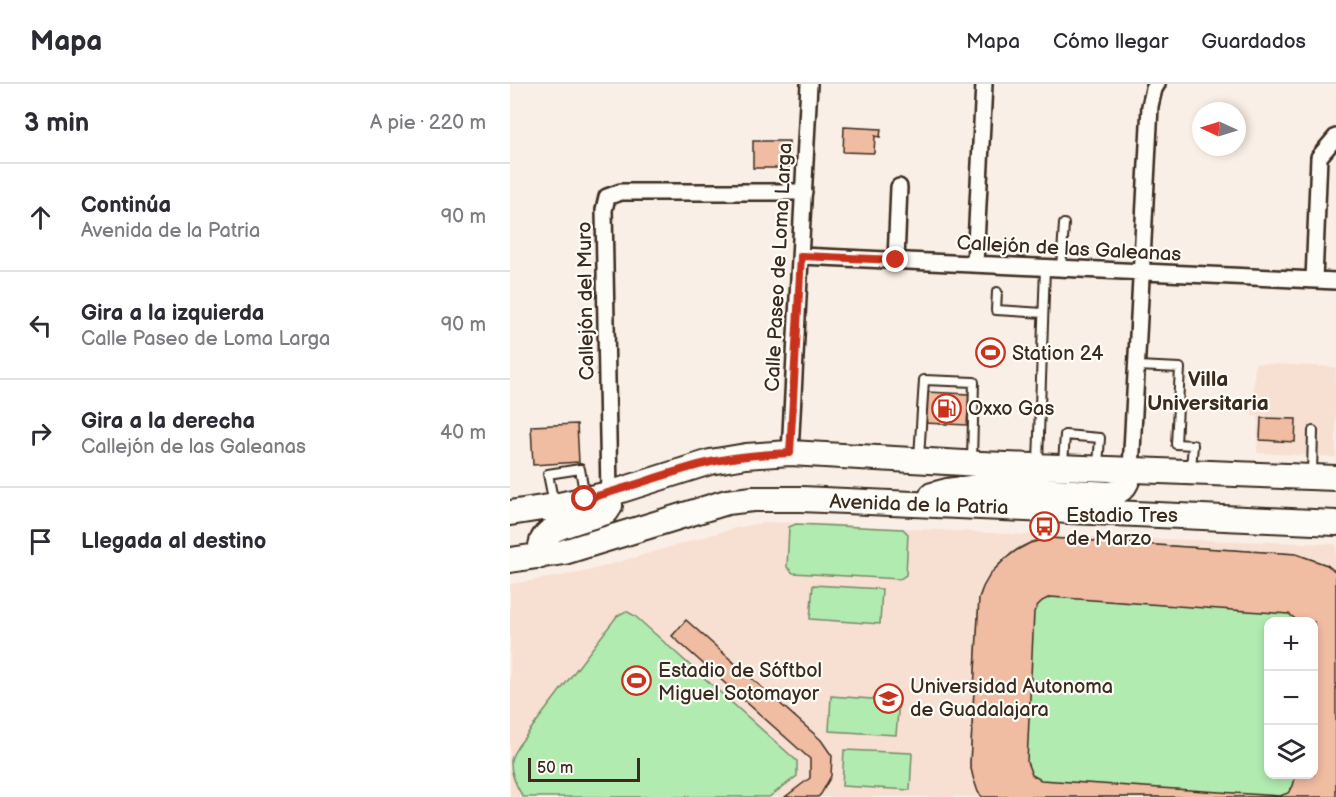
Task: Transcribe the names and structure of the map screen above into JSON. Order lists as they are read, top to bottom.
{
  "streets": {
    "main road": ["Avenida de la Patria"],
    "street": ["Callejón de las Galeanas", "Calle Paseo de Loma Larga", "Callejón del Muro"]
  },
  "crossings": [
    ["Callejón de las Galeanas", "Calle Paseo de Loma Larga"],
    ["Calle Paseo de Loma Larga", "Callejón del Muro"]
  ],
  "districts": ["Villa Universitaria"],
  "places": {
    "sports": ["Station 24", "Estadio de Sóftbol Miguel Sotomayor"],
    "fuel station": ["Oxxo Gas"],
    "bus stop": ["Estadio Tres de Marzo"],
    "school or university": ["Universidad Autonoma de Guadalajara"]
  },
  "scale_bar": "50 m",
  "north": "left",
  "page": {
    "header": "Mapa",
    "nav": ["Mapa", "Cómo llegar", "Guardados"],
    "heading": ["3 min", "A pie · 220 m"],
    "list": [
      ["Continúa", "Avenida de la Patria", "90 m"],
      ["Gira a la izquierda", "Calle Paseo de Loma Larga", "90 m"],
      ["Gira a la derecha", "Callejón de las Galeanas", "40 m"],
      "Llegada al destino"
    ],
    "map_buttons": ["+", "−"],
    "scale": "50 m"
  }
}
